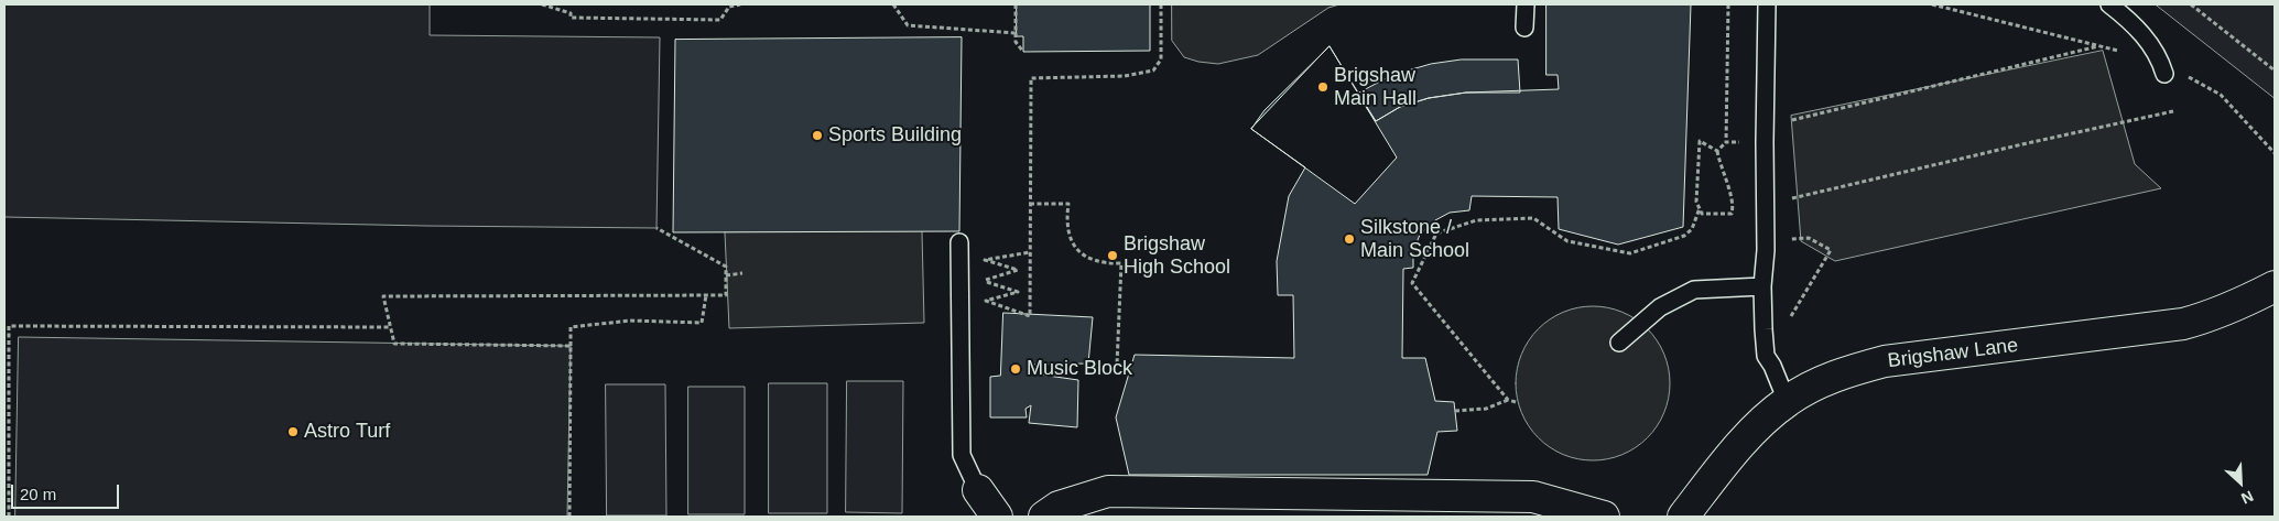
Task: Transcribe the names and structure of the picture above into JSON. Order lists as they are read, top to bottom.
{
  "streets": {
    "street": ["Brigshaw Lane"]
  },
  "places": [
    "Brigshaw Main Hall",
    "Sports Building",
    "Silkstone / Main School",
    "Brigshaw High School",
    "Music Block",
    "Astro Turf"
  ],
  "scale_bar": "20 m",
  "north": "bottom right"
}
